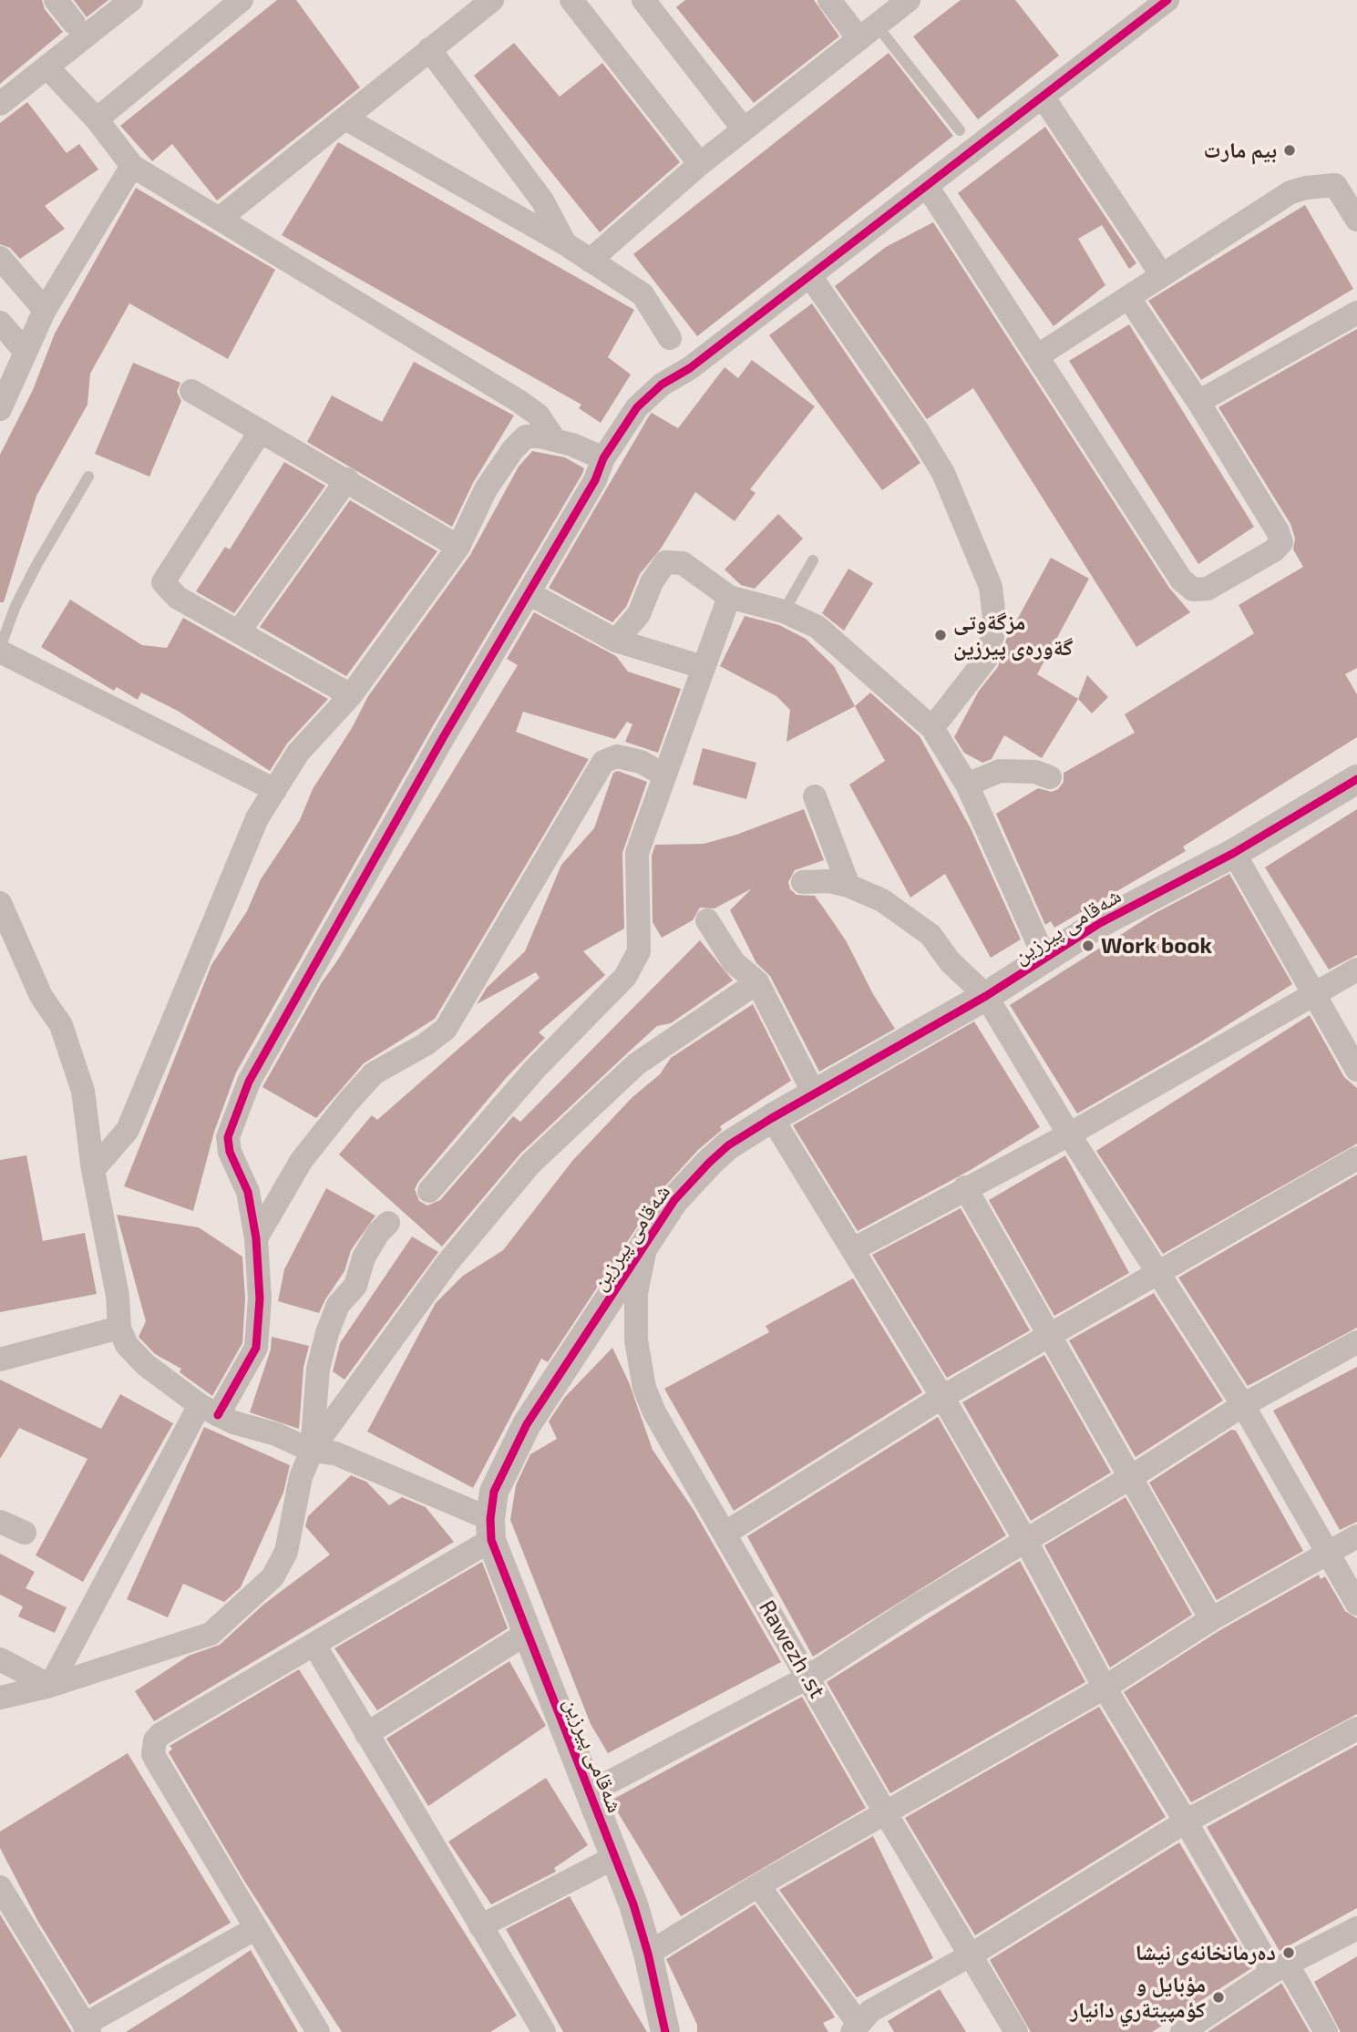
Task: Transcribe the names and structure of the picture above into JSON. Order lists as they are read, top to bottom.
{
  "streets": {
    "street": ["شەقامی پیرزین", "Rawezh .st"]
  },
  "crossings": [
    ["شەقامی پیرزین", "Rawezh .st"]
  ],
  "places": [
    "بیم مارت",
    "مزگةوتی گةورەی پیرزین",
    "Work book",
    "دەرمانخانەی نیشا",
    "مؤبايل و كؤمپيتةري دانيار"
  ]
}
